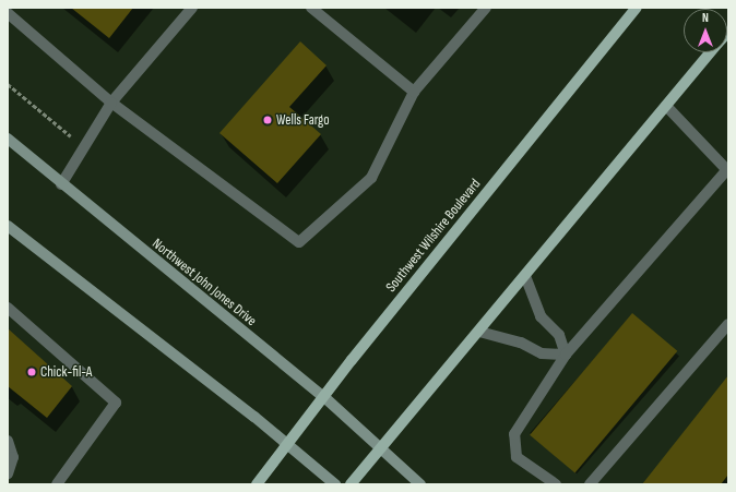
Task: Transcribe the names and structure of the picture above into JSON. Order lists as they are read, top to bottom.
{
  "streets": {
    "main road": ["Southwest Wilshire Boulevard", "Northwest John Jones Drive"]
  },
  "crossings": [
    ["Southwest Wilshire Boulevard", "Northwest John Jones Drive"]
  ],
  "places": ["Wells Fargo", "Chick-fil-A"],
  "north": "top"
}
